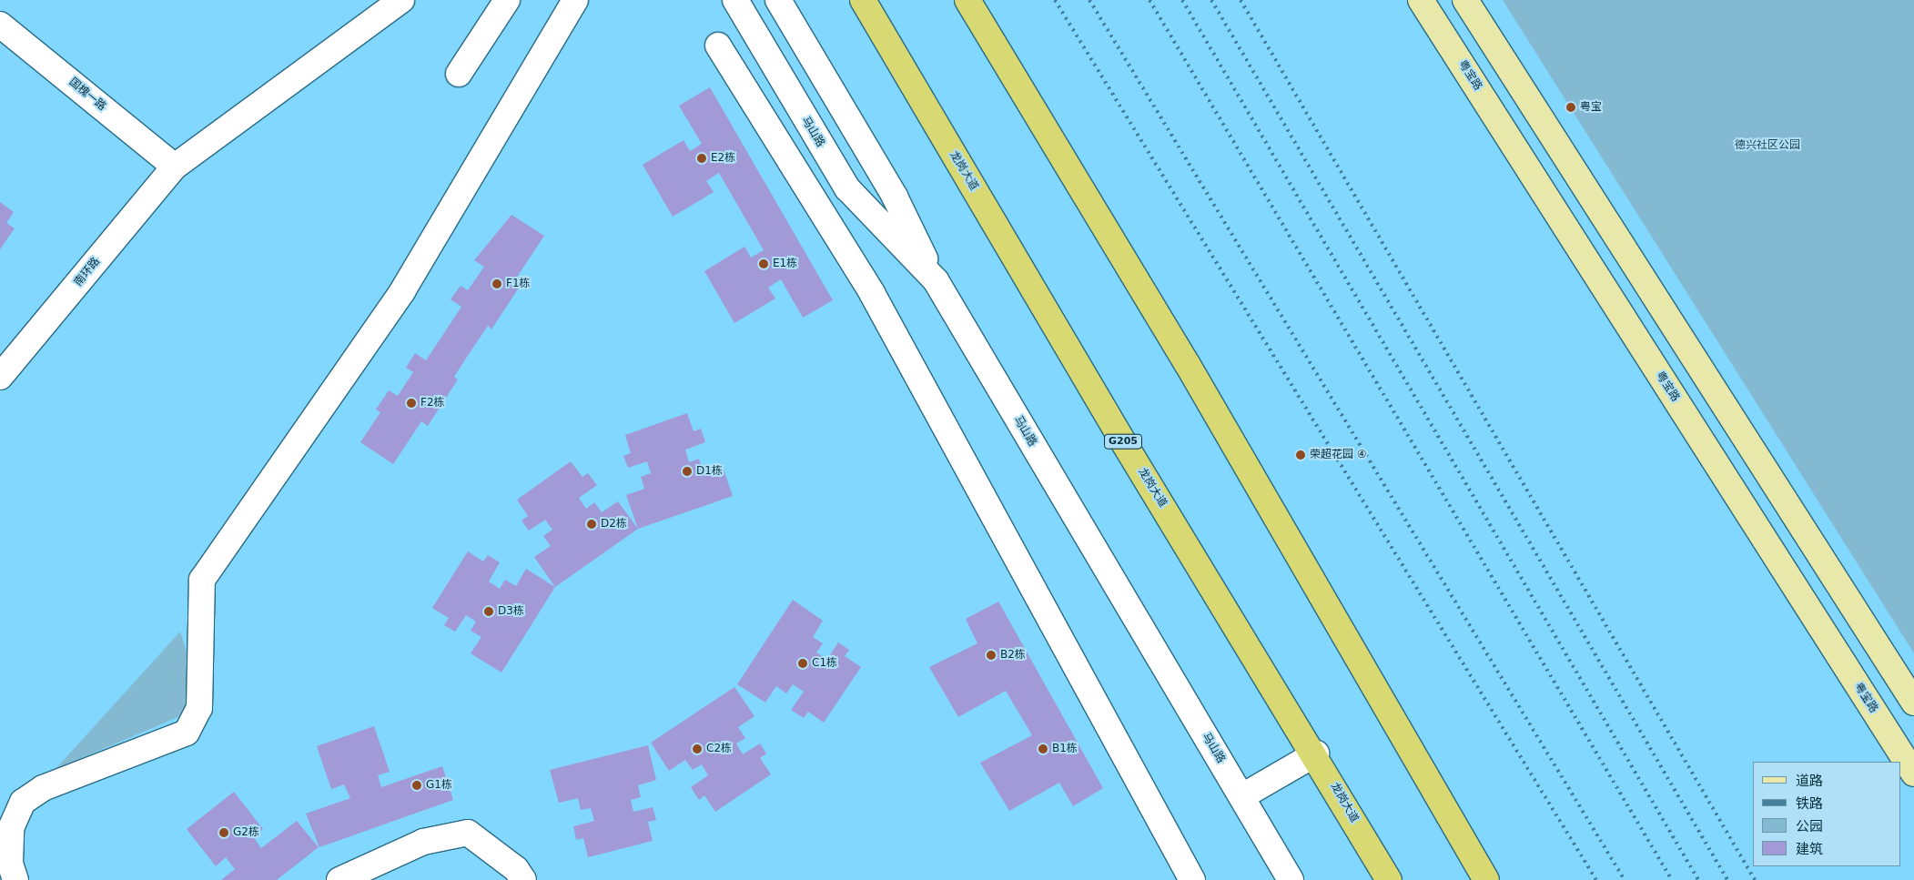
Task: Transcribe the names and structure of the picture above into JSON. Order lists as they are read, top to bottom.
{
  "streets": {
    "highway": ["龙岗大道", "G205"],
    "main road": ["粤宝路"],
    "street": ["国槐一路", "马山路", "南环路"]
  },
  "crossings": [
    ["国槐一路", "南环路"]
  ],
  "parks": ["德兴社区公园"],
  "places": [
    "粤宝",
    "E2栋",
    "E1栋",
    "F1栋",
    "F2栋",
    "荣超花园 ④",
    "D1栋",
    "D2栋",
    "D3栋",
    "B2栋",
    "C1栋",
    "C2栋",
    "B1栋",
    "G1栋",
    "G2栋"
  ],
  "legend": [
    "道路",
    "铁路",
    "公园",
    "建筑"
  ]
}
